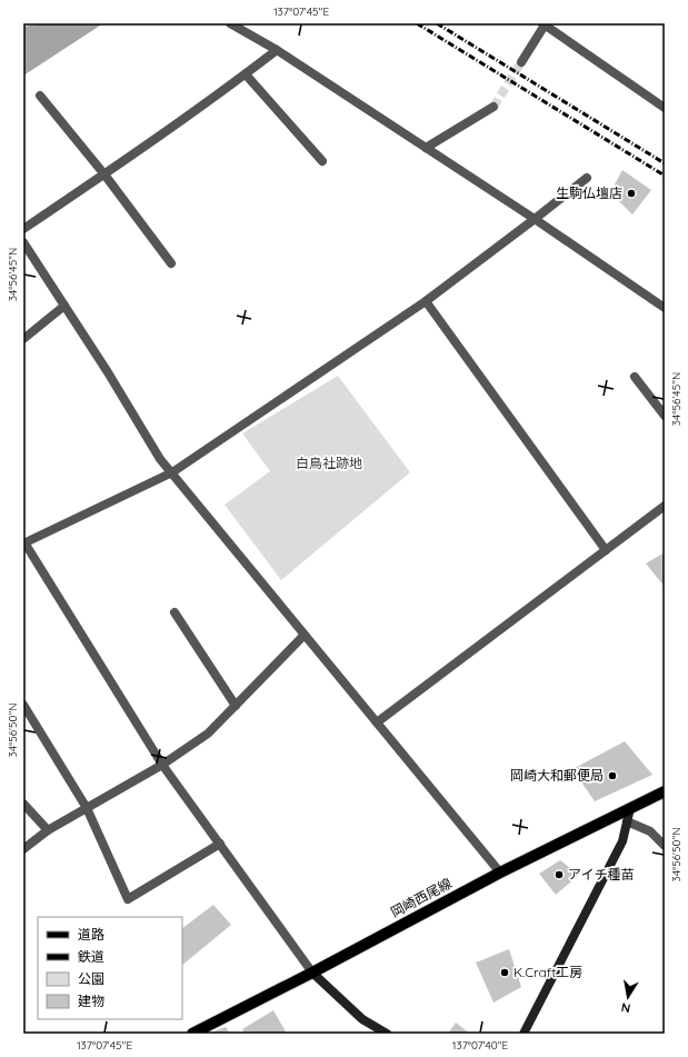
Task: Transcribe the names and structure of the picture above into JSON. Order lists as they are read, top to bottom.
{
  "streets": {
    "main road": ["岡崎西尾線"]
  },
  "parks": ["白鳥社跡地"],
  "places": [
    "生駒仏壇店",
    "岡崎大和郵便局",
    "アイチ種苗",
    "K.Craft工房"
  ],
  "legend": [
    "道路",
    "鉄道",
    "公園",
    "建物"
  ],
  "north": "bottom",
  "coordinates": [
    "137°07'45\"E",
    "34°56'45\"N",
    "34°56'50\"N",
    "137°07'40\"E"
  ]
}
